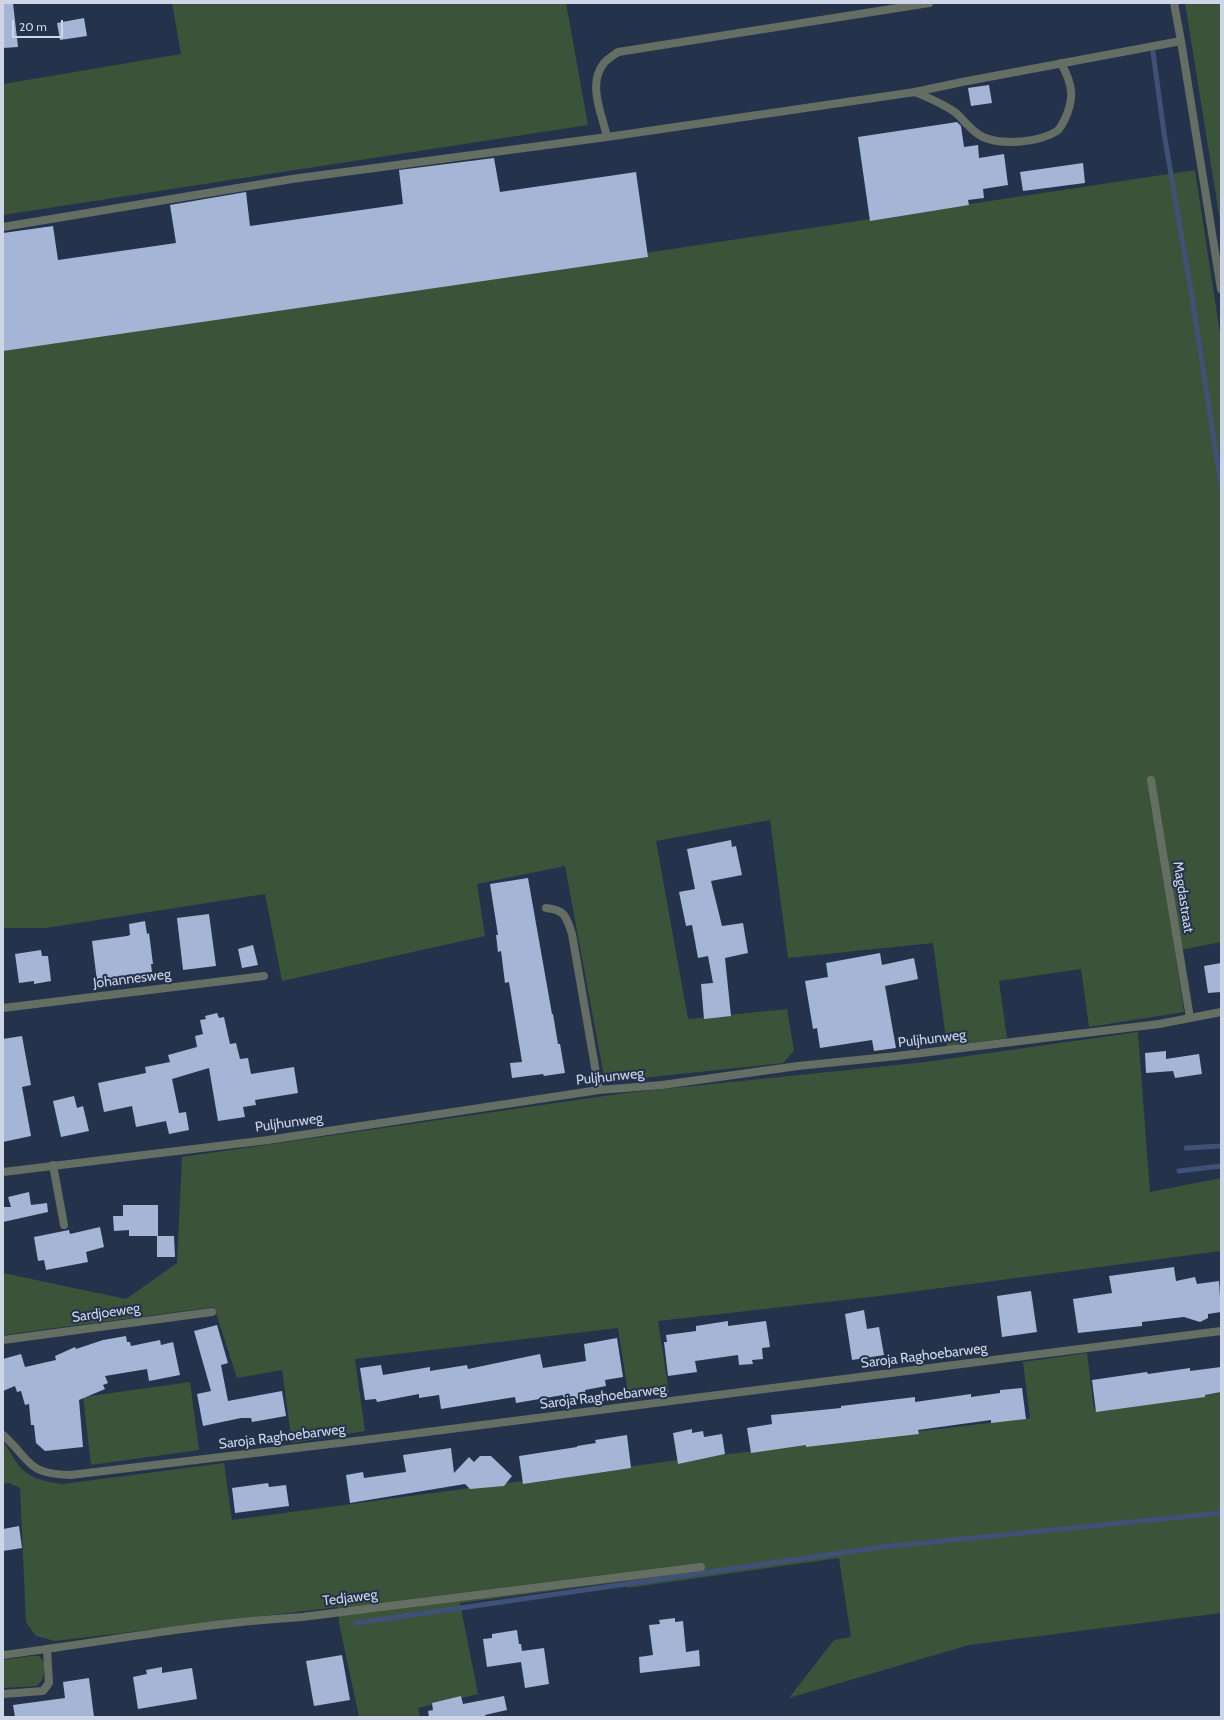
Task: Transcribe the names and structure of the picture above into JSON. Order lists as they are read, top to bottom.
{
  "streets": {
    "street": [
      "Magdastraat",
      "Johannesweg",
      "Puljhunweg",
      "Sardjoeweg",
      "Saroja Raghoebarweg",
      "Tedjaweg"
    ]
  },
  "crossings": [
    ["Magdastraat", "Puljhunweg"]
  ],
  "scale_bar": "20 m"
}
